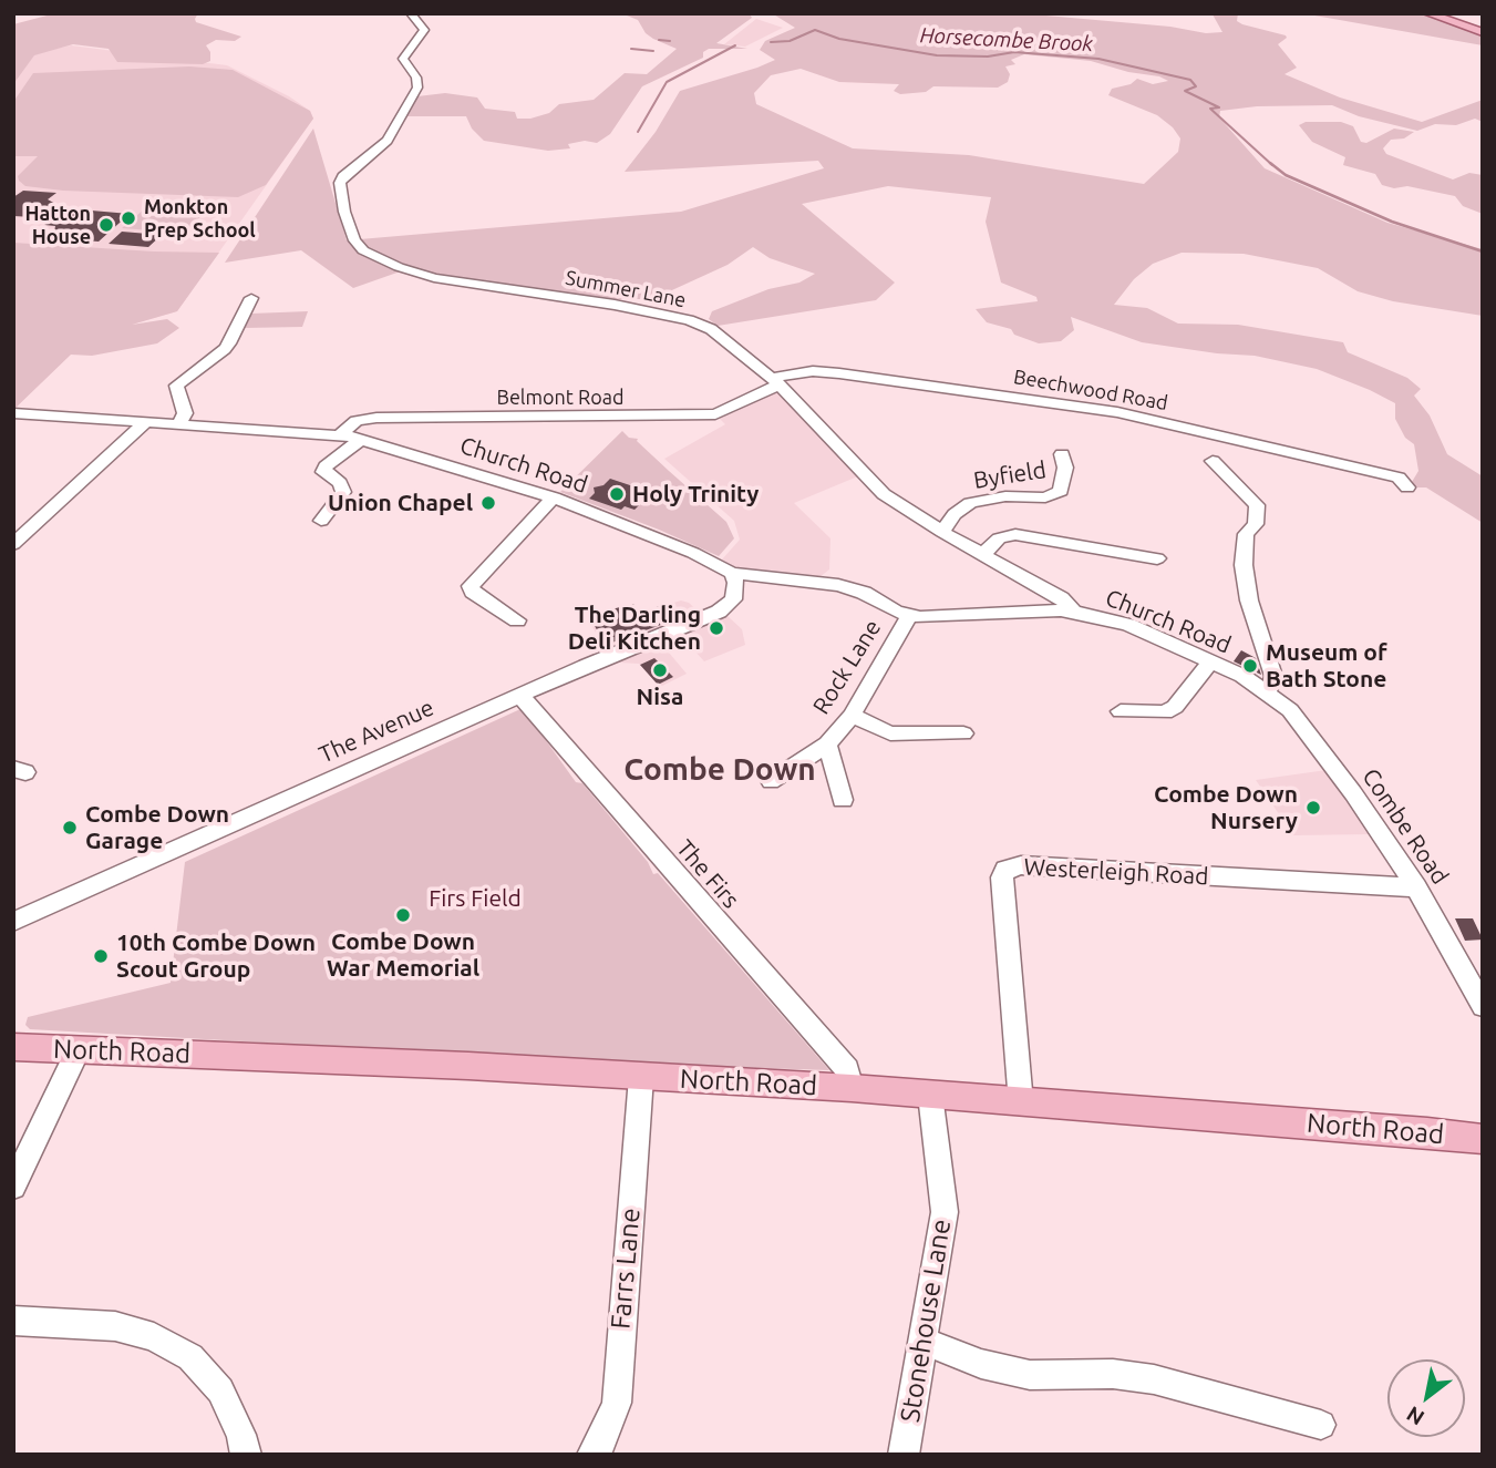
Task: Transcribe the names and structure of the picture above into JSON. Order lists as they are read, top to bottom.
{
  "streets": {
    "main road": ["North Road"],
    "street": [
      "Summer Lane",
      "Beechwood Road",
      "Belmont Road",
      "Church Road",
      "Byfield",
      "Rock Lane",
      "The Avenue",
      "Combe Road",
      "Westerleigh Road",
      "The Firs",
      "Farrs Lane",
      "Stonehouse Lane"
    ]
  },
  "crossings": [
    ["Summer Lane", "Beechwood Road"],
    ["Summer Lane", "Belmont Road"],
    ["Summer Lane", "Church Road"],
    ["Summer Lane", "Byfield"],
    ["Beechwood Road", "Belmont Road"],
    ["Belmont Road", "Church Road"],
    ["Church Road", "Rock Lane"],
    ["Church Road", "The Avenue"],
    ["Church Road", "Combe Road"],
    ["The Avenue", "The Firs"],
    ["Combe Road", "Westerleigh Road"],
    ["Westerleigh Road", "North Road"],
    ["The Firs", "North Road"],
    ["North Road", "Farrs Lane"],
    ["North Road", "Stonehouse Lane"]
  ],
  "districts": ["Combe Down"],
  "water": ["Horsecombe Brook"],
  "parks": ["Firs Field"],
  "places": [
    "Monkton Prep School",
    "Hatton House",
    "Holy Trinity",
    "Union Chapel",
    "The Darling Deli Kitchen",
    "Museum of Bath Stone",
    "Nisa",
    "Combe Down Nursery",
    "Combe Down Garage",
    "Combe Down War Memorial",
    "10th Combe Down Scout Group"
  ],
  "north": "bottom left"
}
